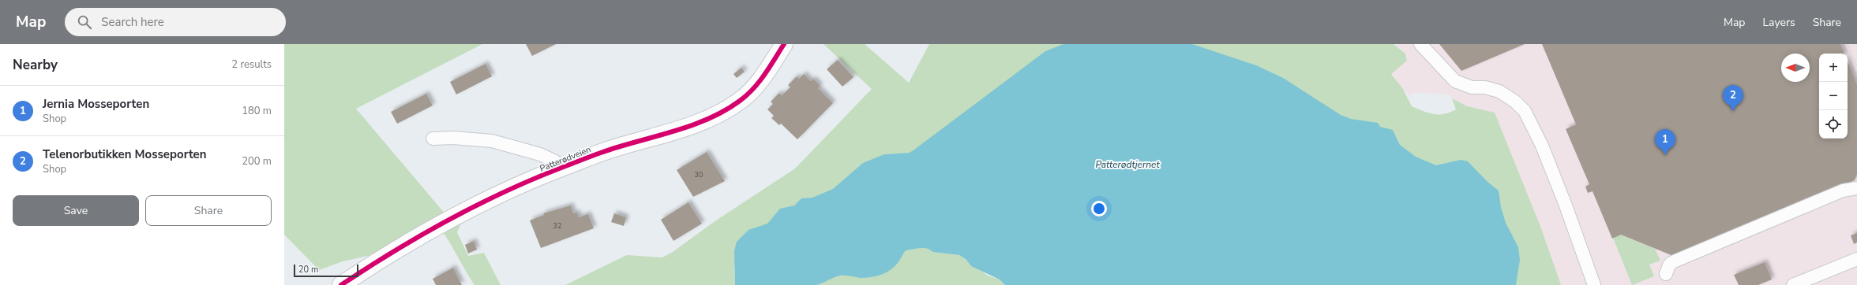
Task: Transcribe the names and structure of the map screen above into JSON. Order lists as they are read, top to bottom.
{
  "streets": {
    "street": ["Patterødveien"]
  },
  "water": ["Patterødtjernet"],
  "house_numbers": ["30", "32"],
  "scale_bar": "20 m",
  "north": "left",
  "page": {
    "header": "Map",
    "search": "Search here",
    "nav": ["Map", "Layers", "Share"],
    "heading": ["Nearby", "2 results"],
    "map_buttons": ["+", "−"],
    "list": [
      {
        "mark": "1",
        "name": "Jernia Mosseporten",
        "note": "Shop",
        "value": "180 m"
      },
      {
        "mark": "2",
        "name": "Telenorbutikken Mosseporten",
        "note": "Shop",
        "value": "200 m"
      }
    ],
    "pins": ["2", "1"],
    "buttons": ["Save", "Share"],
    "scale": "20 m"
  }
}
